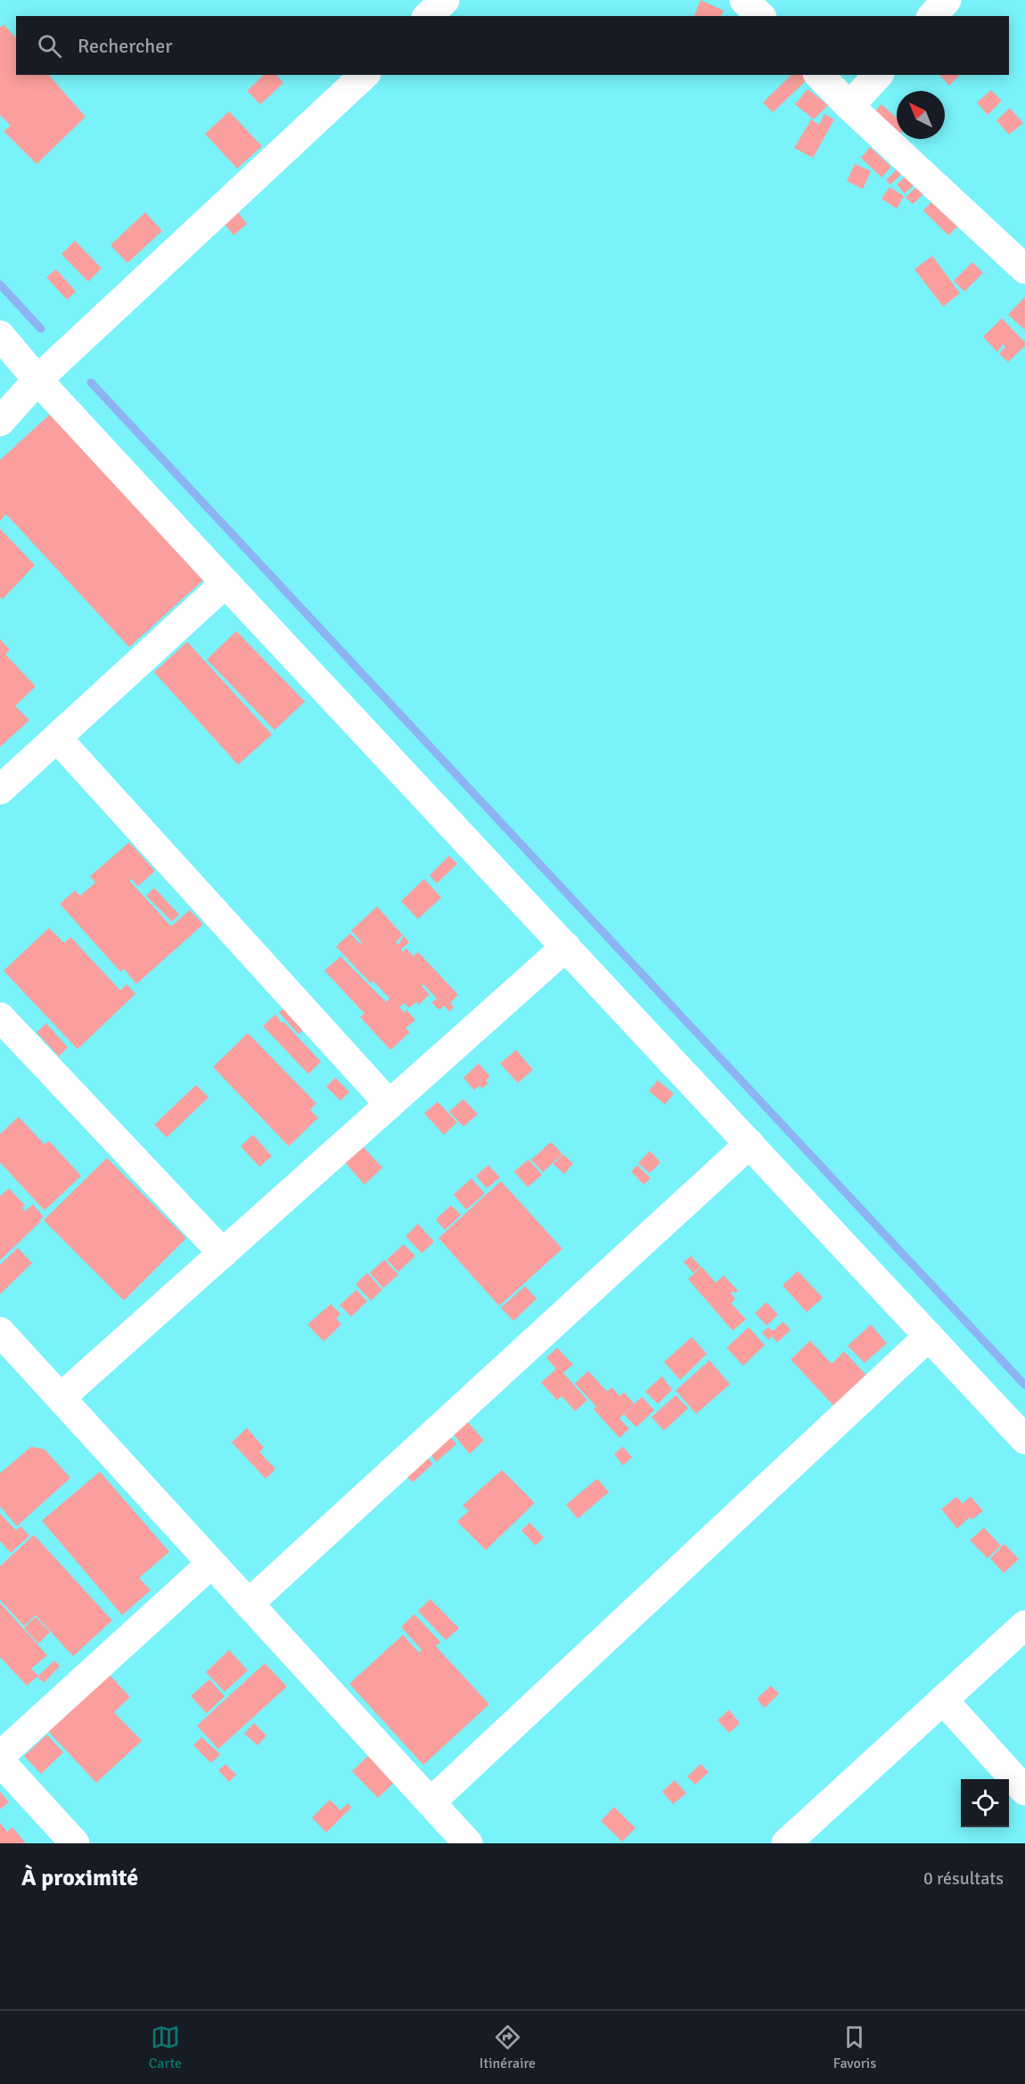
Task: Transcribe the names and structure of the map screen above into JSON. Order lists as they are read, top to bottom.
{
  "north": "top left",
  "page": {
    "search": "Rechercher",
    "heading": ["À proximité", "0 résultats"],
    "nav": ["Carte", "Itinéraire", "Favoris"]
  }
}
